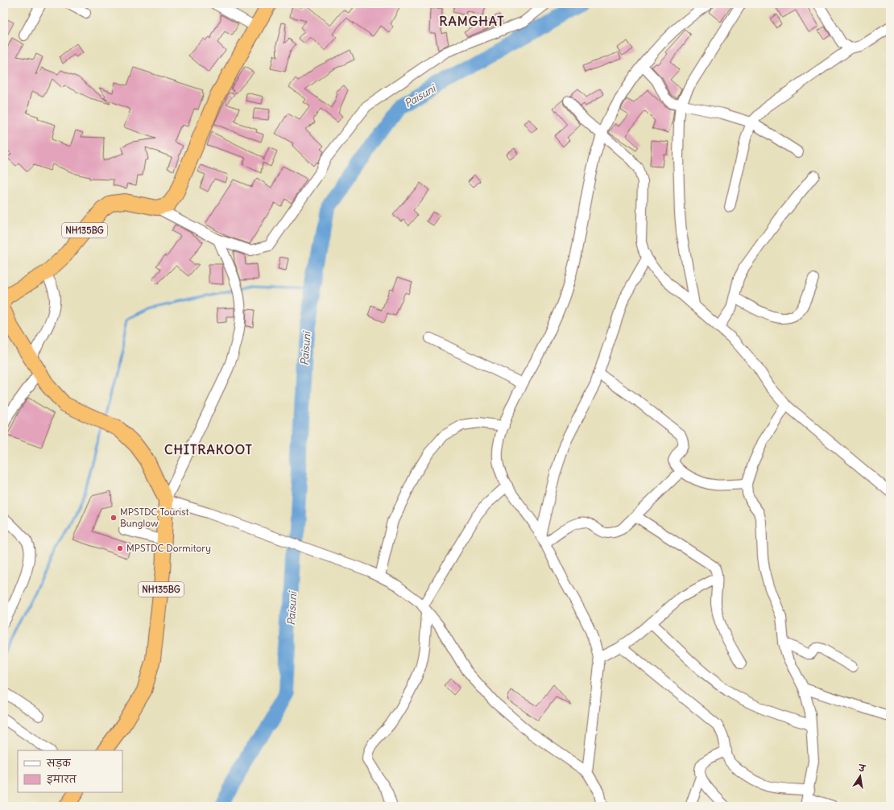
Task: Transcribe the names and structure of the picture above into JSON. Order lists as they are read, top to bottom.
{
  "streets": {
    "highway": ["NH135BG"]
  },
  "districts": ["RAMGHAT", "CHITRAKOOT"],
  "water": ["Paisuni"],
  "places": ["MPSTDC Tourist Bunglow", "MPSTDC Dormitory"],
  "legend": ["सड़क", "इमारत"],
  "north": "top"
}
